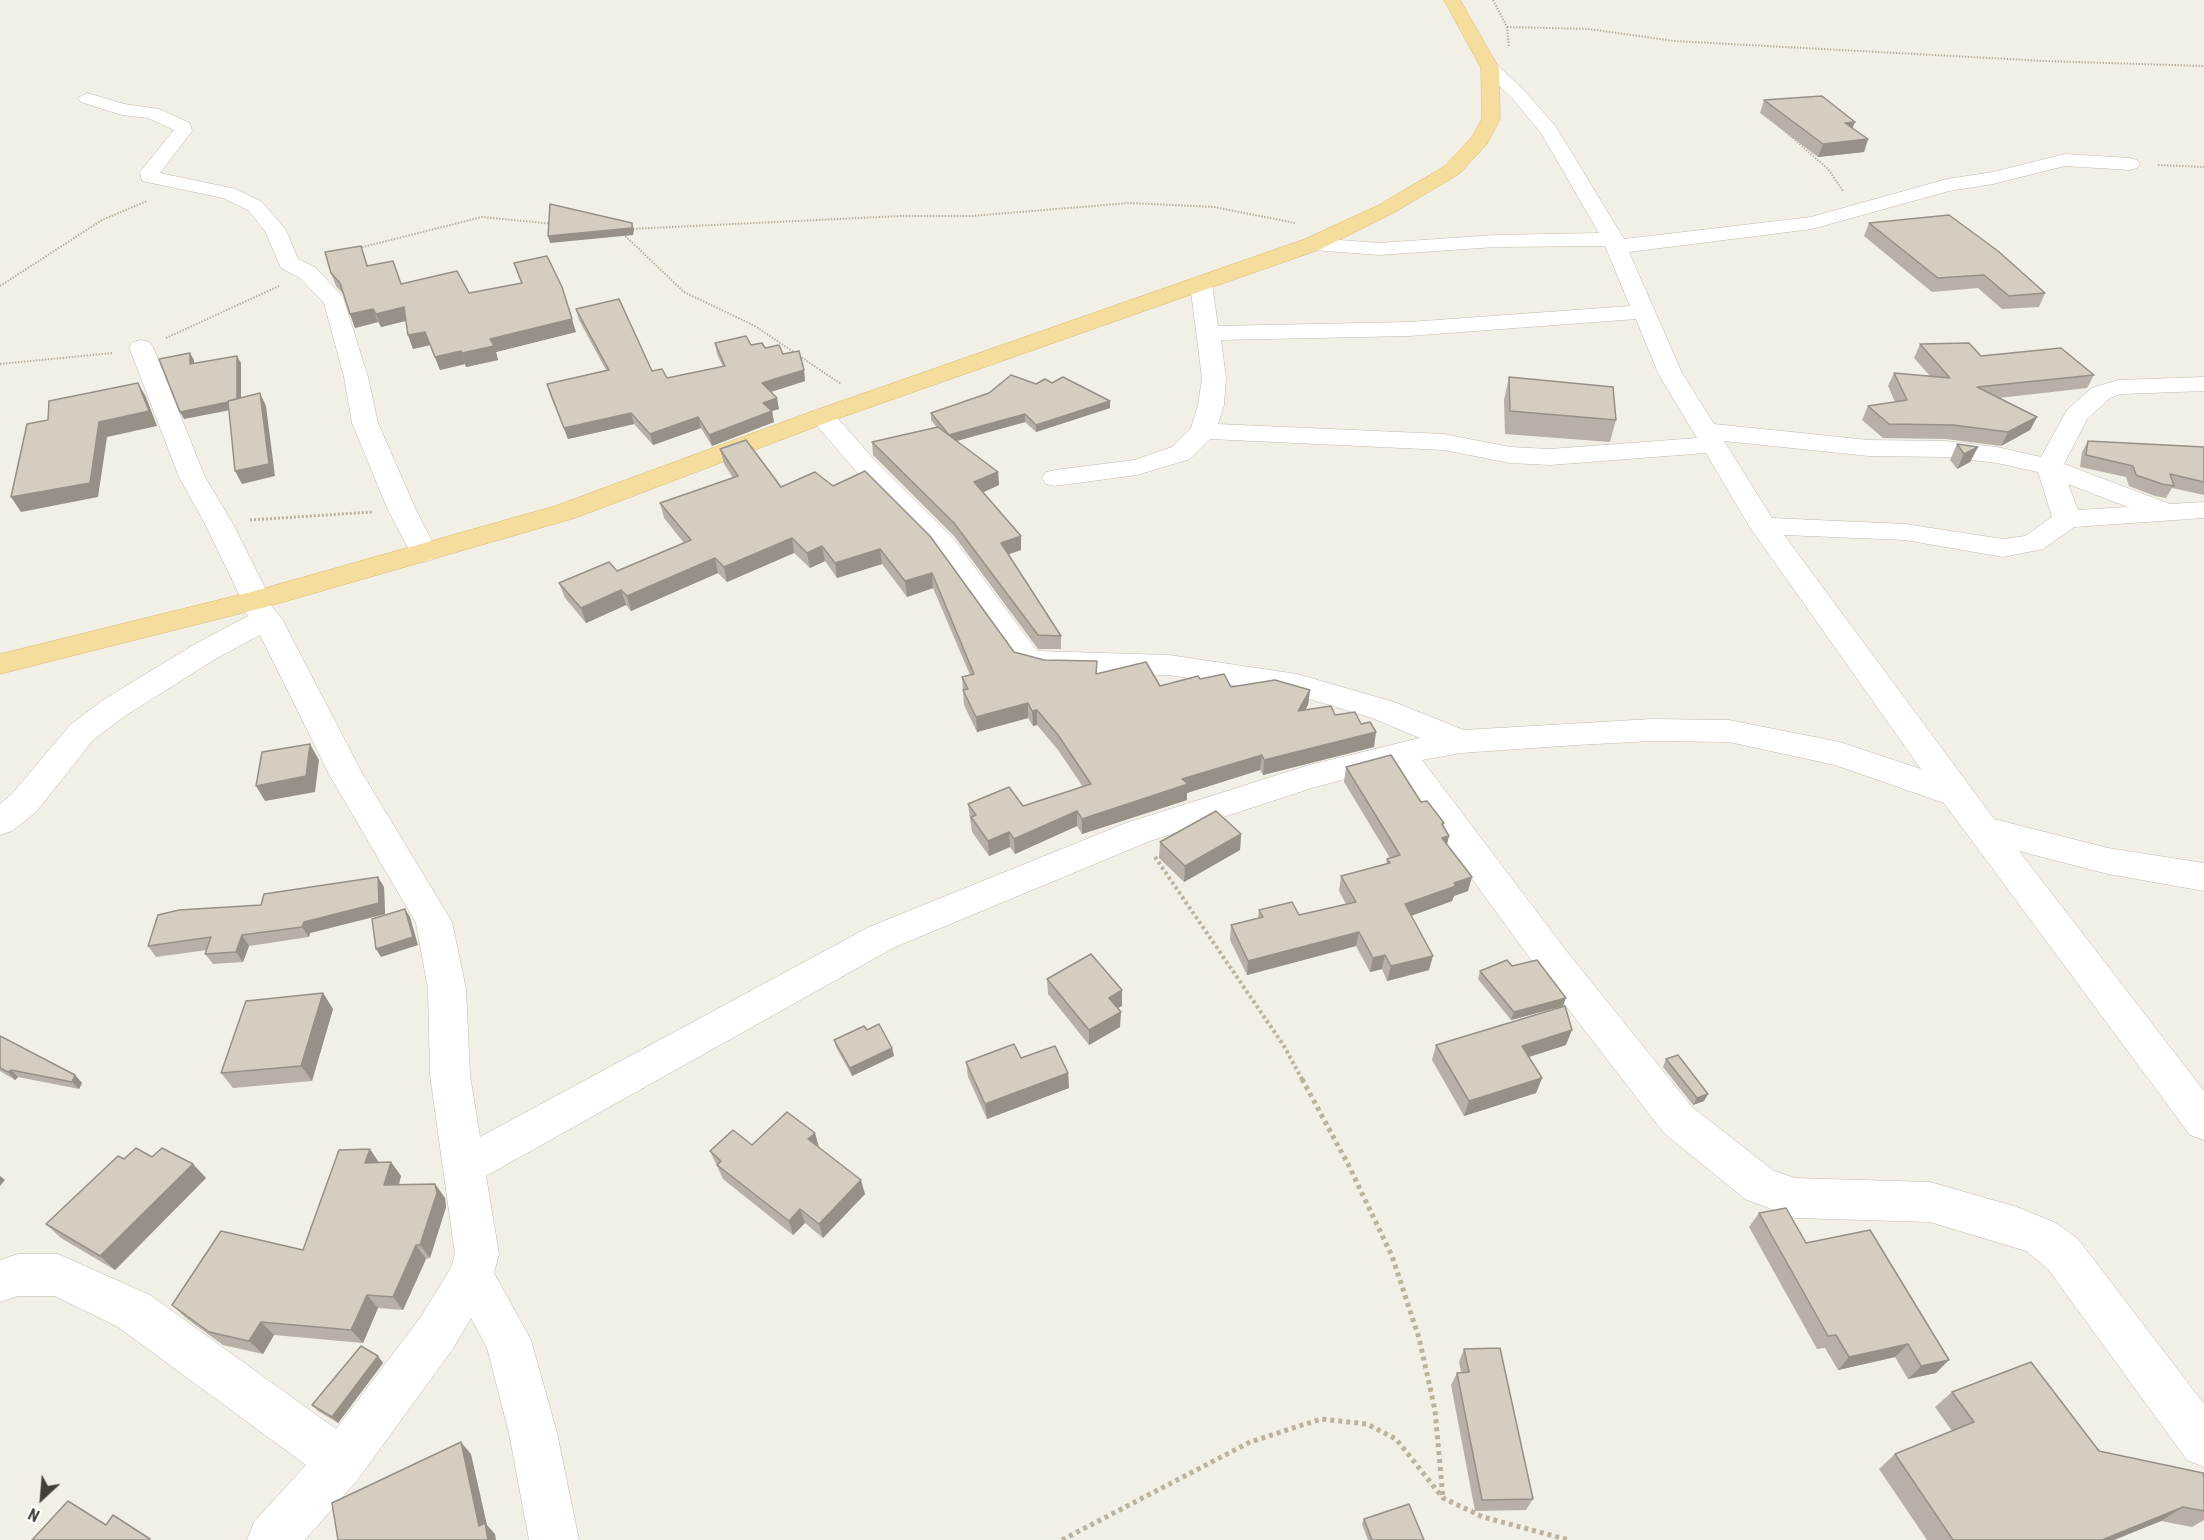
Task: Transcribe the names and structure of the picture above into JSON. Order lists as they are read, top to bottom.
{
  "north": "bottom left"
}
